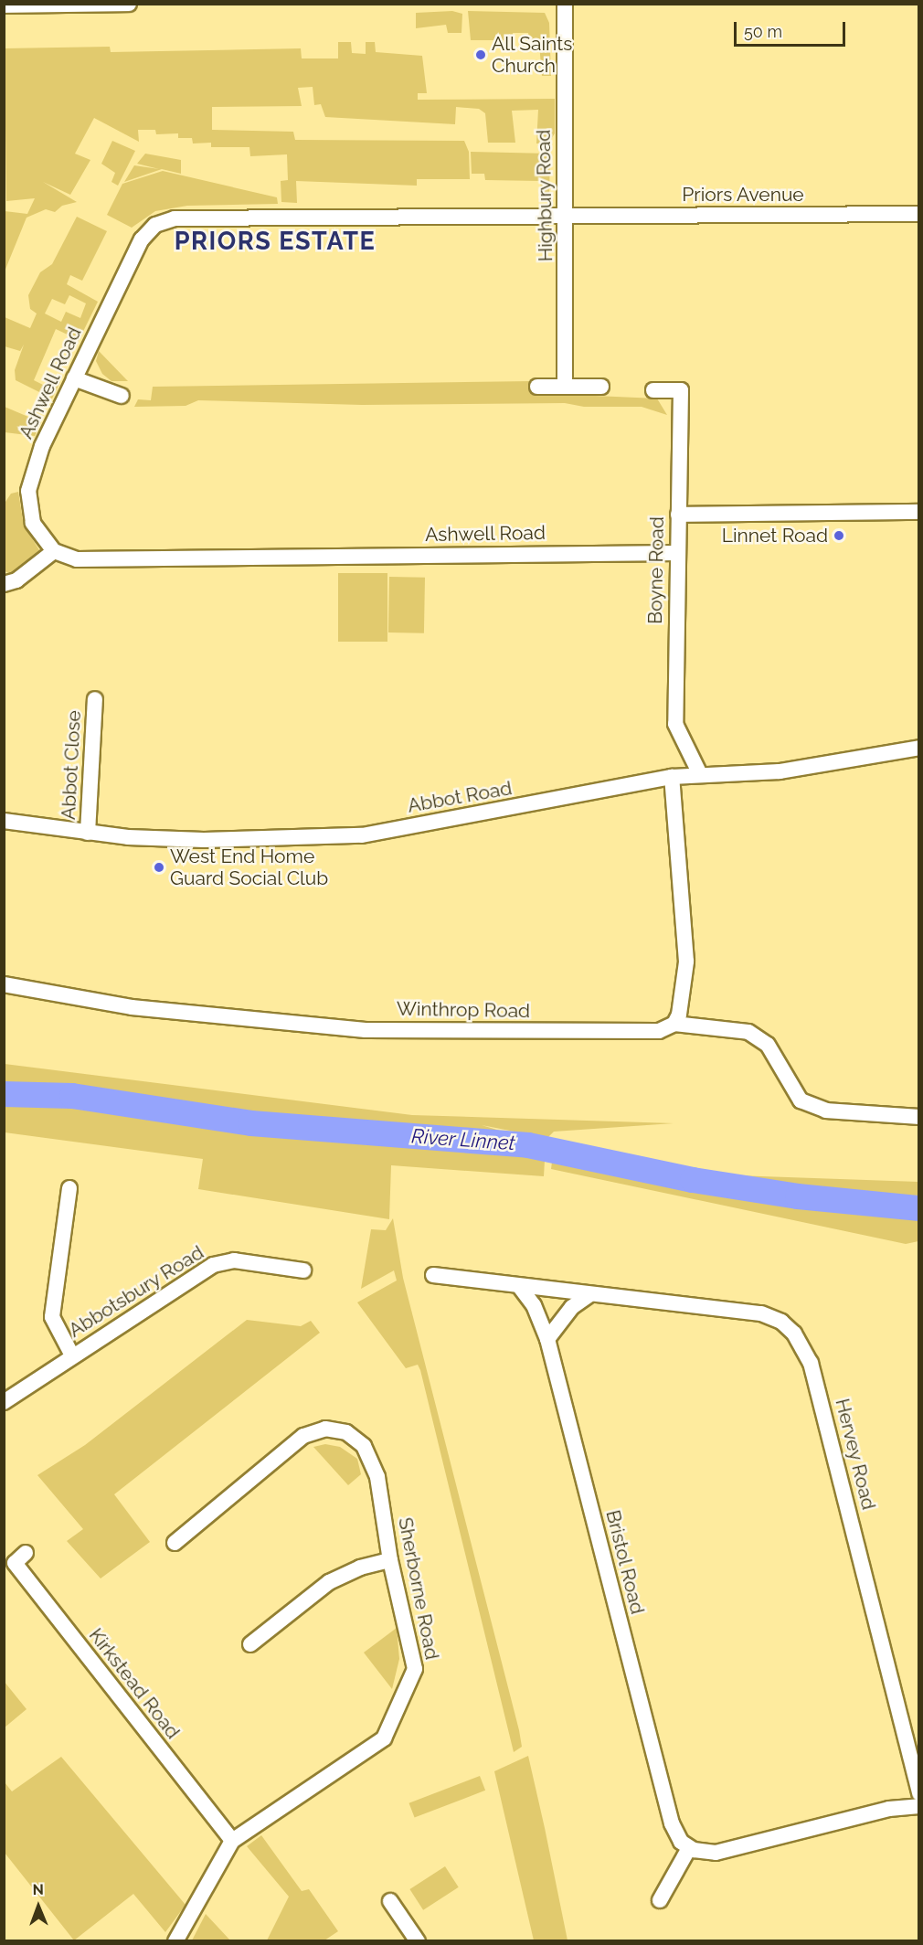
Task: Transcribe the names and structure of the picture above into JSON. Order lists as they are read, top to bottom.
{
  "streets": {
    "street": [
      "Priors Avenue",
      "Highbury Road",
      "Ashwell Road",
      "Boyne Road",
      "Abbot Close",
      "Abbot Road",
      "Winthrop Road",
      "Abbotsbury Road",
      "Hervey Road",
      "Bristol Road",
      "Sherborne Road",
      "Kirkstead Road"
    ]
  },
  "crossings": [
    ["Priors Avenue", "Highbury Road"],
    ["Priors Avenue", "Ashwell Road"],
    ["Highbury Road", "Ashwell Road"],
    ["Ashwell Road", "Boyne Road"],
    ["Boyne Road", "Abbot Road"],
    ["Abbot Close", "Abbot Road"],
    ["Hervey Road", "Bristol Road"],
    ["Sherborne Road", "Kirkstead Road"]
  ],
  "districts": ["PRIORS ESTATE"],
  "water": ["River Linnet"],
  "places": ["All Saints Church", "Linnet Road", "West End Home Guard Social Club"],
  "scale_bar": "50 m",
  "north": "top"
}
